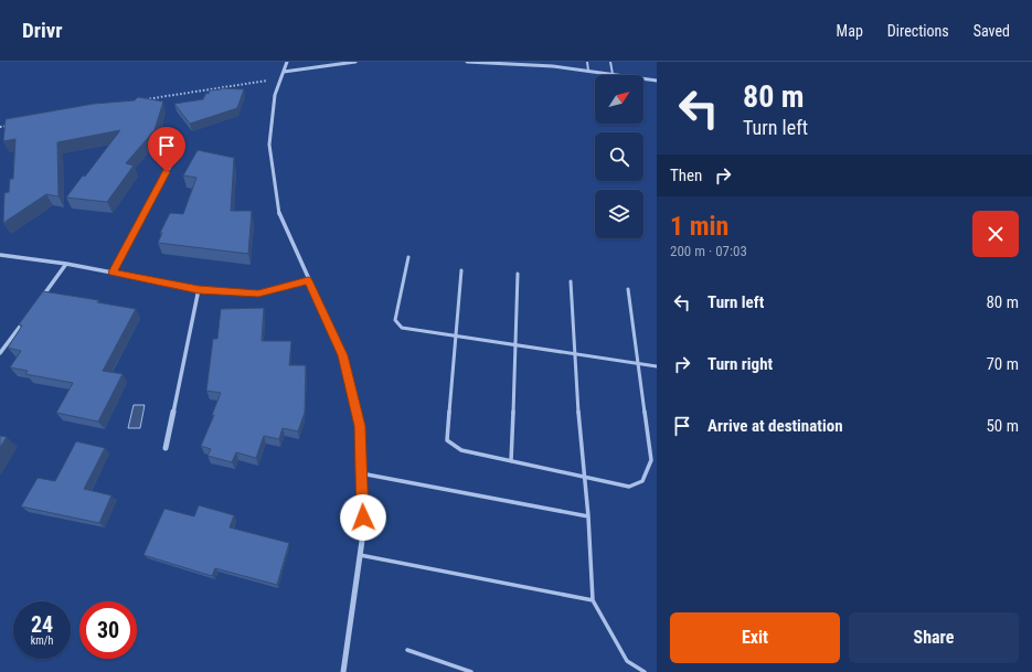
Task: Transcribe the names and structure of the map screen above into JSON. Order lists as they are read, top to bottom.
{
  "north": "top right",
  "page": {
    "header": "Drivr",
    "nav": ["Map", "Directions", "Saved"],
    "turn": ["80 m", "Turn left"],
    "then": "Then",
    "heading": ["1 min", "200 m · 07:03"],
    "list": [
      {
        "name": "Turn left",
        "value": "80 m"
      },
      {
        "name": "Turn right",
        "value": "70 m"
      },
      {
        "name": "Arrive at destination",
        "value": "50 m"
      }
    ],
    "speed": "24 km/h",
    "limit": "30",
    "buttons": ["Exit", "Share"]
  }
}
